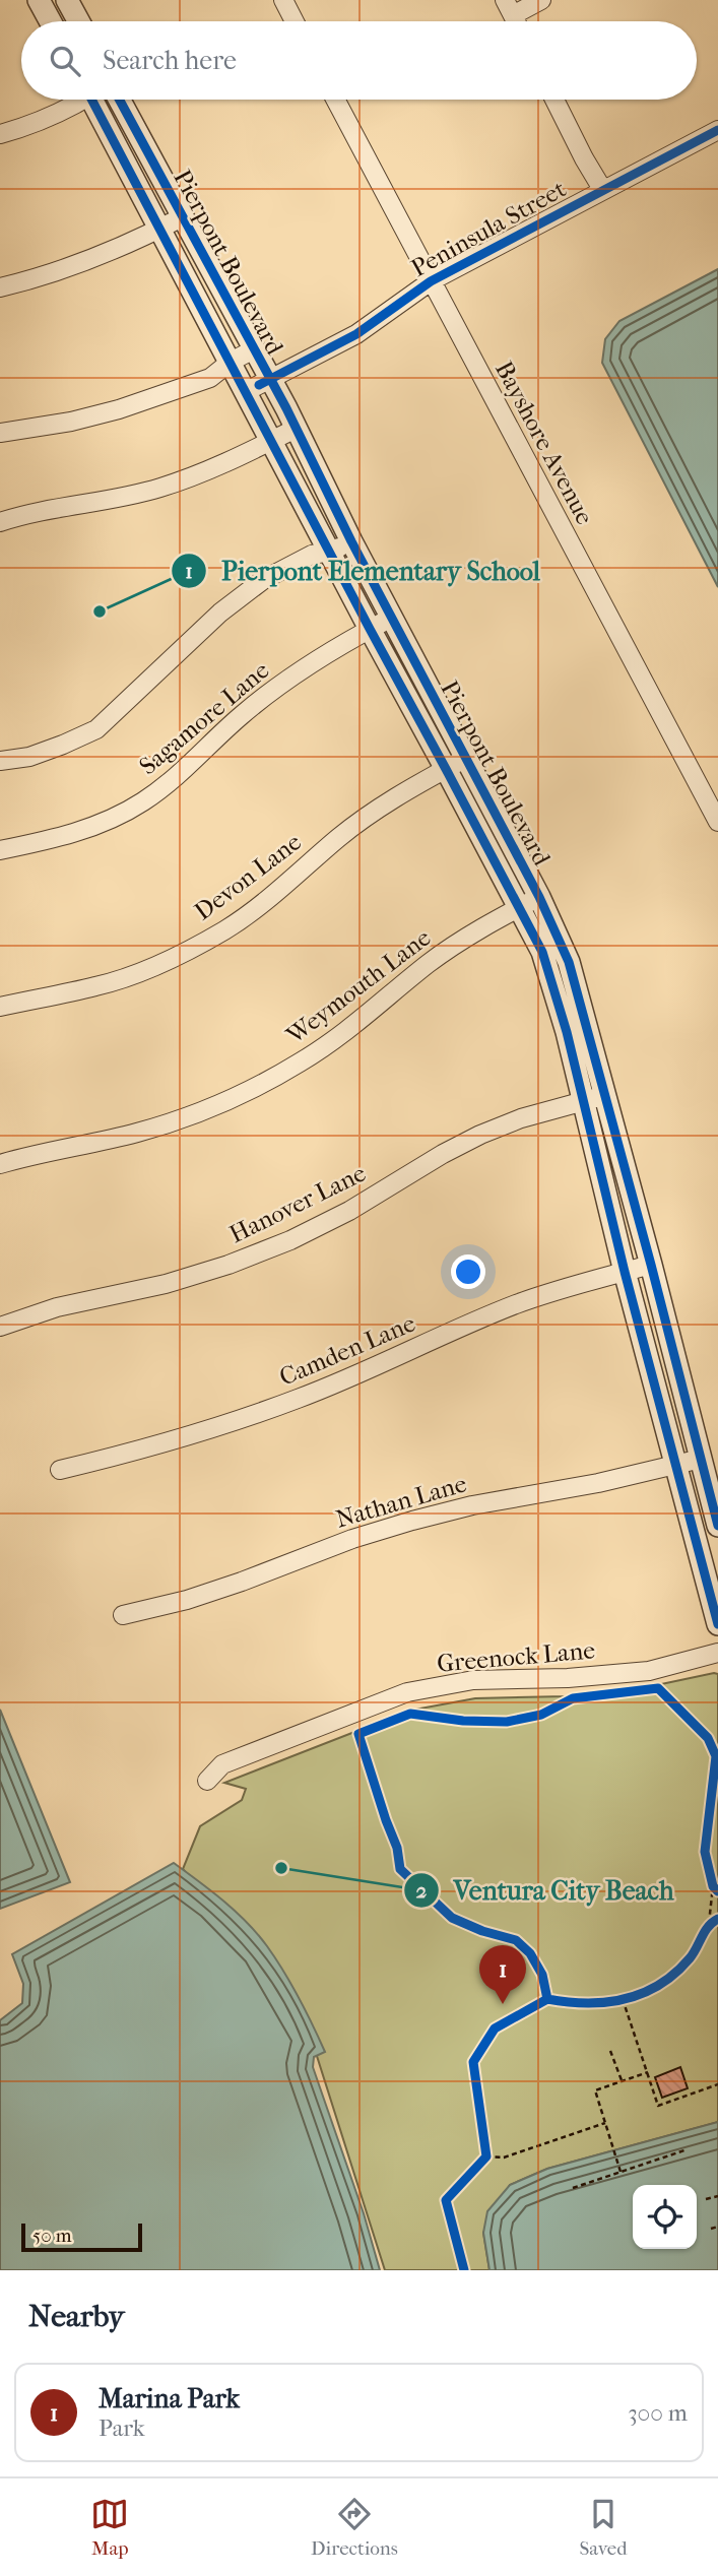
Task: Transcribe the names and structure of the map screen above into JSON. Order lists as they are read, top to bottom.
{
  "streets": {
    "street": [
      "Peninsula Street",
      "Pierpont Boulevard",
      "Bayshore Avenue",
      "Sagamore Lane",
      "Devon Lane",
      "Weymouth Lane",
      "Hanover Lane",
      "Camden Lane",
      "Nathan Lane",
      "Greenock Lane"
    ]
  },
  "crossings": [
    ["Peninsula Street", "Pierpont Boulevard"],
    ["Peninsula Street", "Bayshore Avenue"],
    ["Pierpont Boulevard", "Sagamore Lane"],
    ["Pierpont Boulevard", "Devon Lane"],
    ["Pierpont Boulevard", "Weymouth Lane"],
    ["Pierpont Boulevard", "Hanover Lane"],
    ["Pierpont Boulevard", "Camden Lane"],
    ["Pierpont Boulevard", "Nathan Lane"]
  ],
  "places": ["Pierpont Elementary School", "Ventura City Beach"],
  "scale_bar": "50 m",
  "page": {
    "search": "Search here",
    "pins": "1",
    "scale": "50 m",
    "heading": "Nearby",
    "list": [
      {
        "mark": "1",
        "name": "Marina Park",
        "note": "Park",
        "value": "300 m"
      }
    ],
    "nav": ["Map", "Directions", "Saved"]
  }
}
